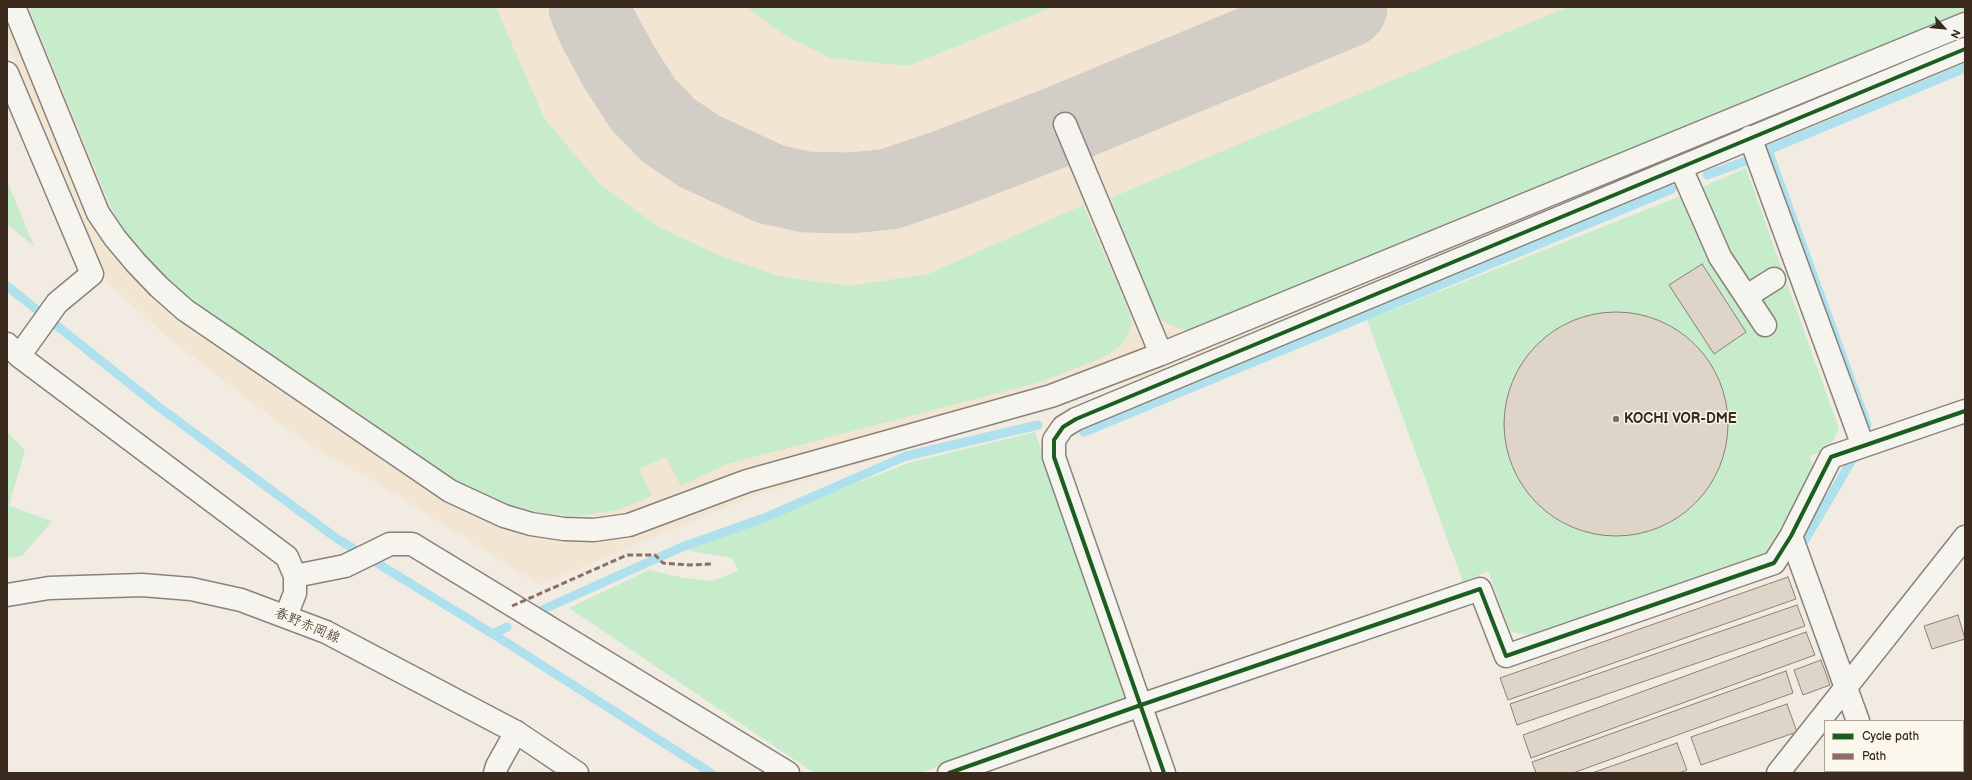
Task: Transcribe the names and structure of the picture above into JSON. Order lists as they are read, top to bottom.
{
  "streets": {
    "street": ["春野赤岡線"]
  },
  "places": ["KOCHI VOR-DME"],
  "legend": ["Cycle path", "Path"],
  "north": "bottom right"
}
